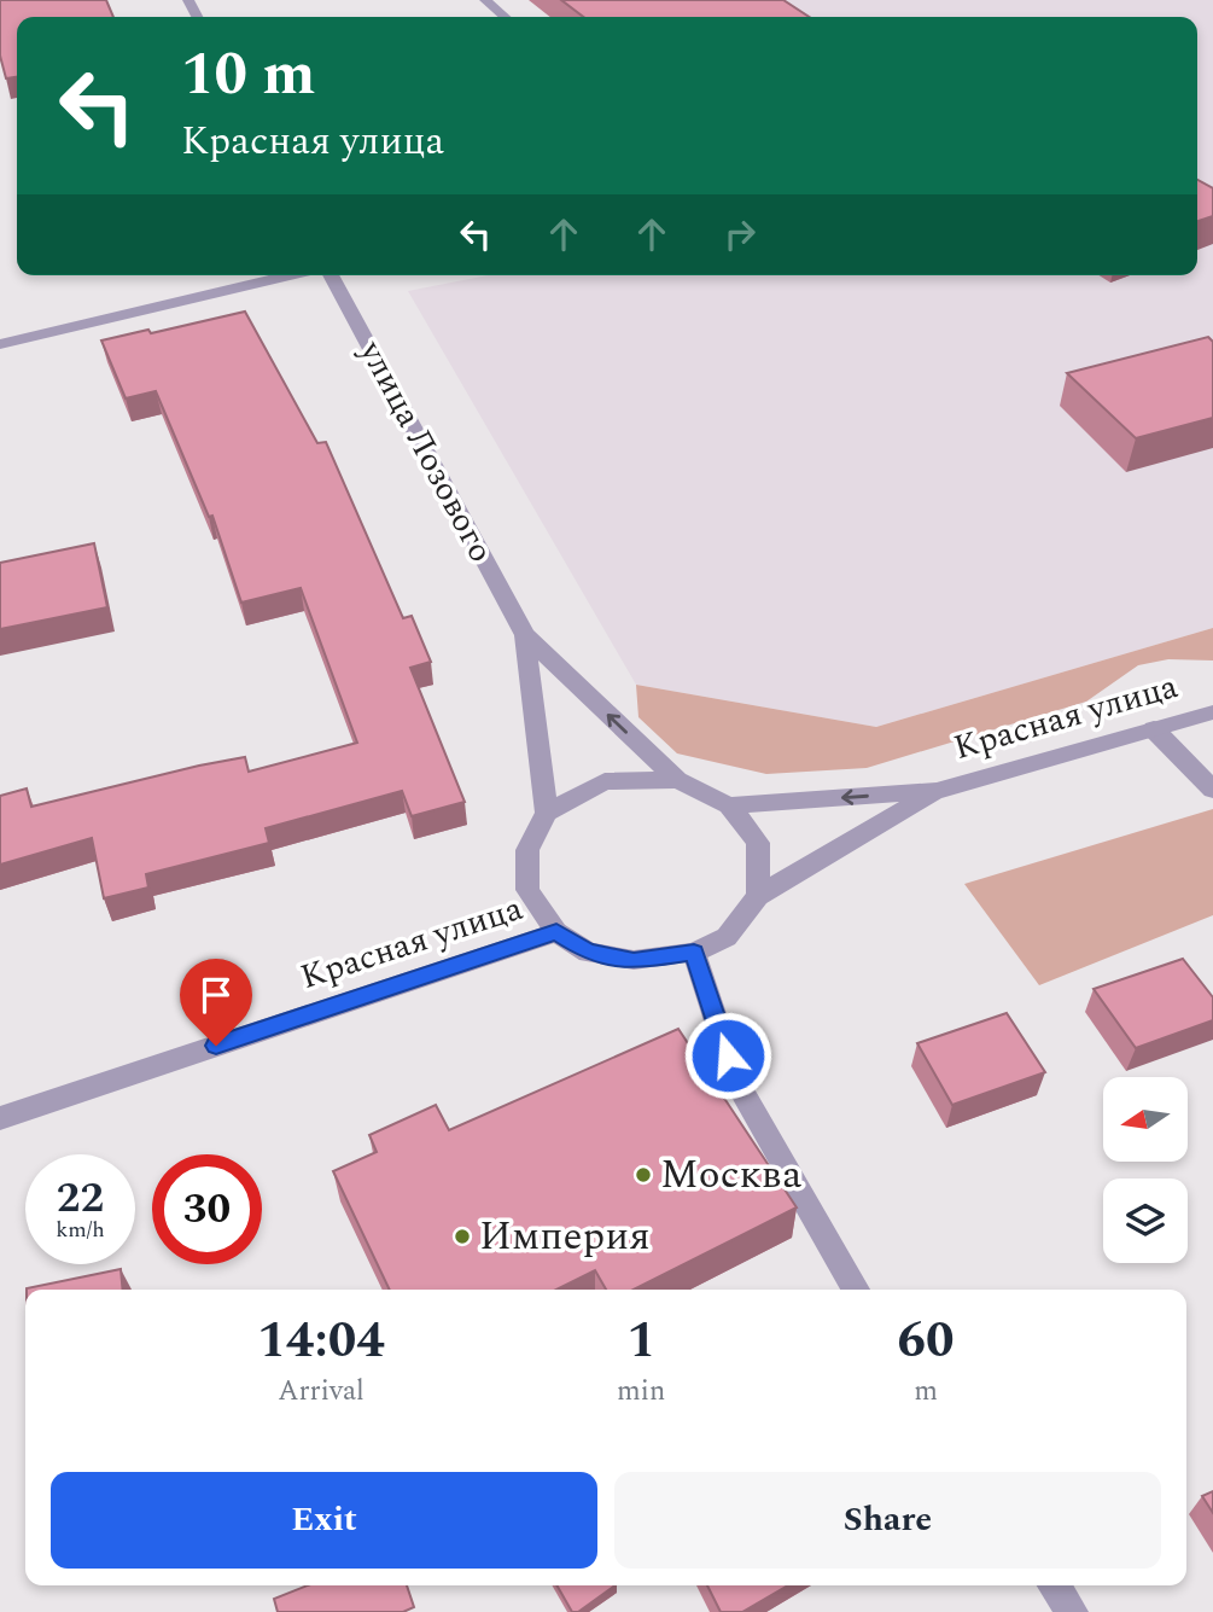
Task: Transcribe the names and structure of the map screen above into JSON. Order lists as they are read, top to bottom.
{
  "streets": {
    "street": ["улица Лозового", "Красная улица"]
  },
  "crossings": [
    ["улица Лозового", "Красная улица"]
  ],
  "places": ["Москва", "Империя"],
  "north": "left",
  "page": {
    "turn": ["10 m", "Красная улица"],
    "speed": "22 km/h",
    "limit": "30",
    "eta": [
      "14:04",
      "Arrival",
      "1",
      "min",
      "60",
      "m"
    ],
    "buttons": ["Exit", "Share"]
  }
}
